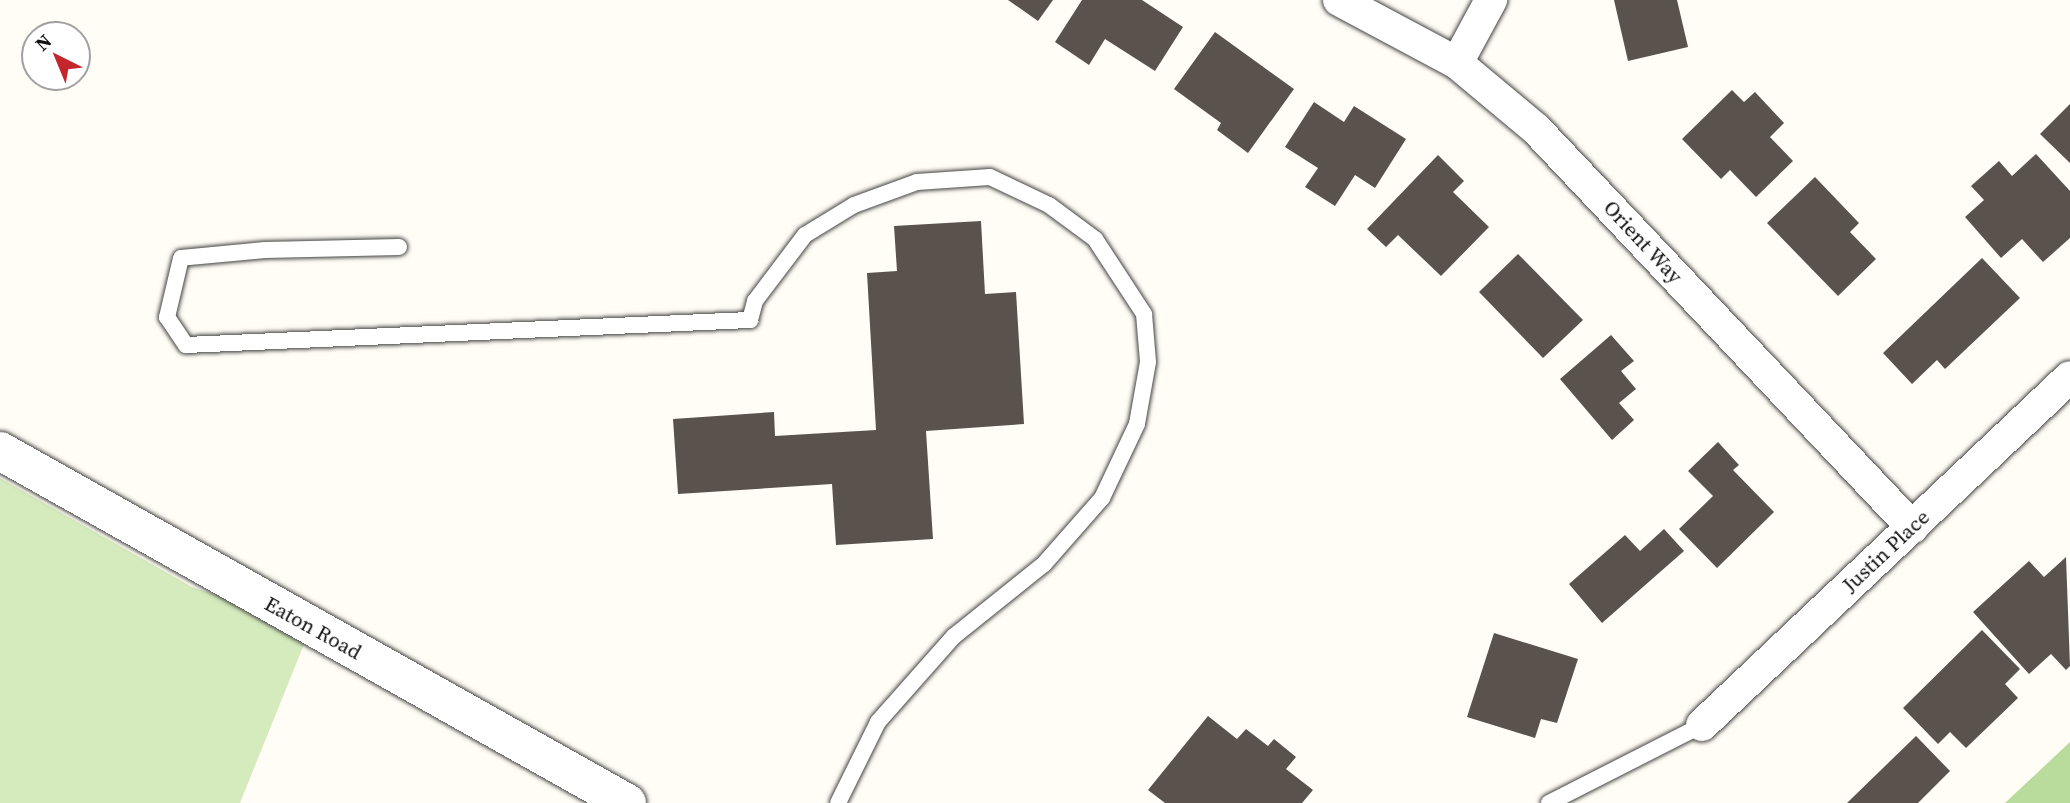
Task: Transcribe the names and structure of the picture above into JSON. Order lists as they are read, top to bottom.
{
  "streets": {
    "street": ["Orient Way", "Justin Place", "Eaton Road"]
  },
  "crossings": [
    ["Orient Way", "Justin Place"]
  ],
  "north": "top left"
}
